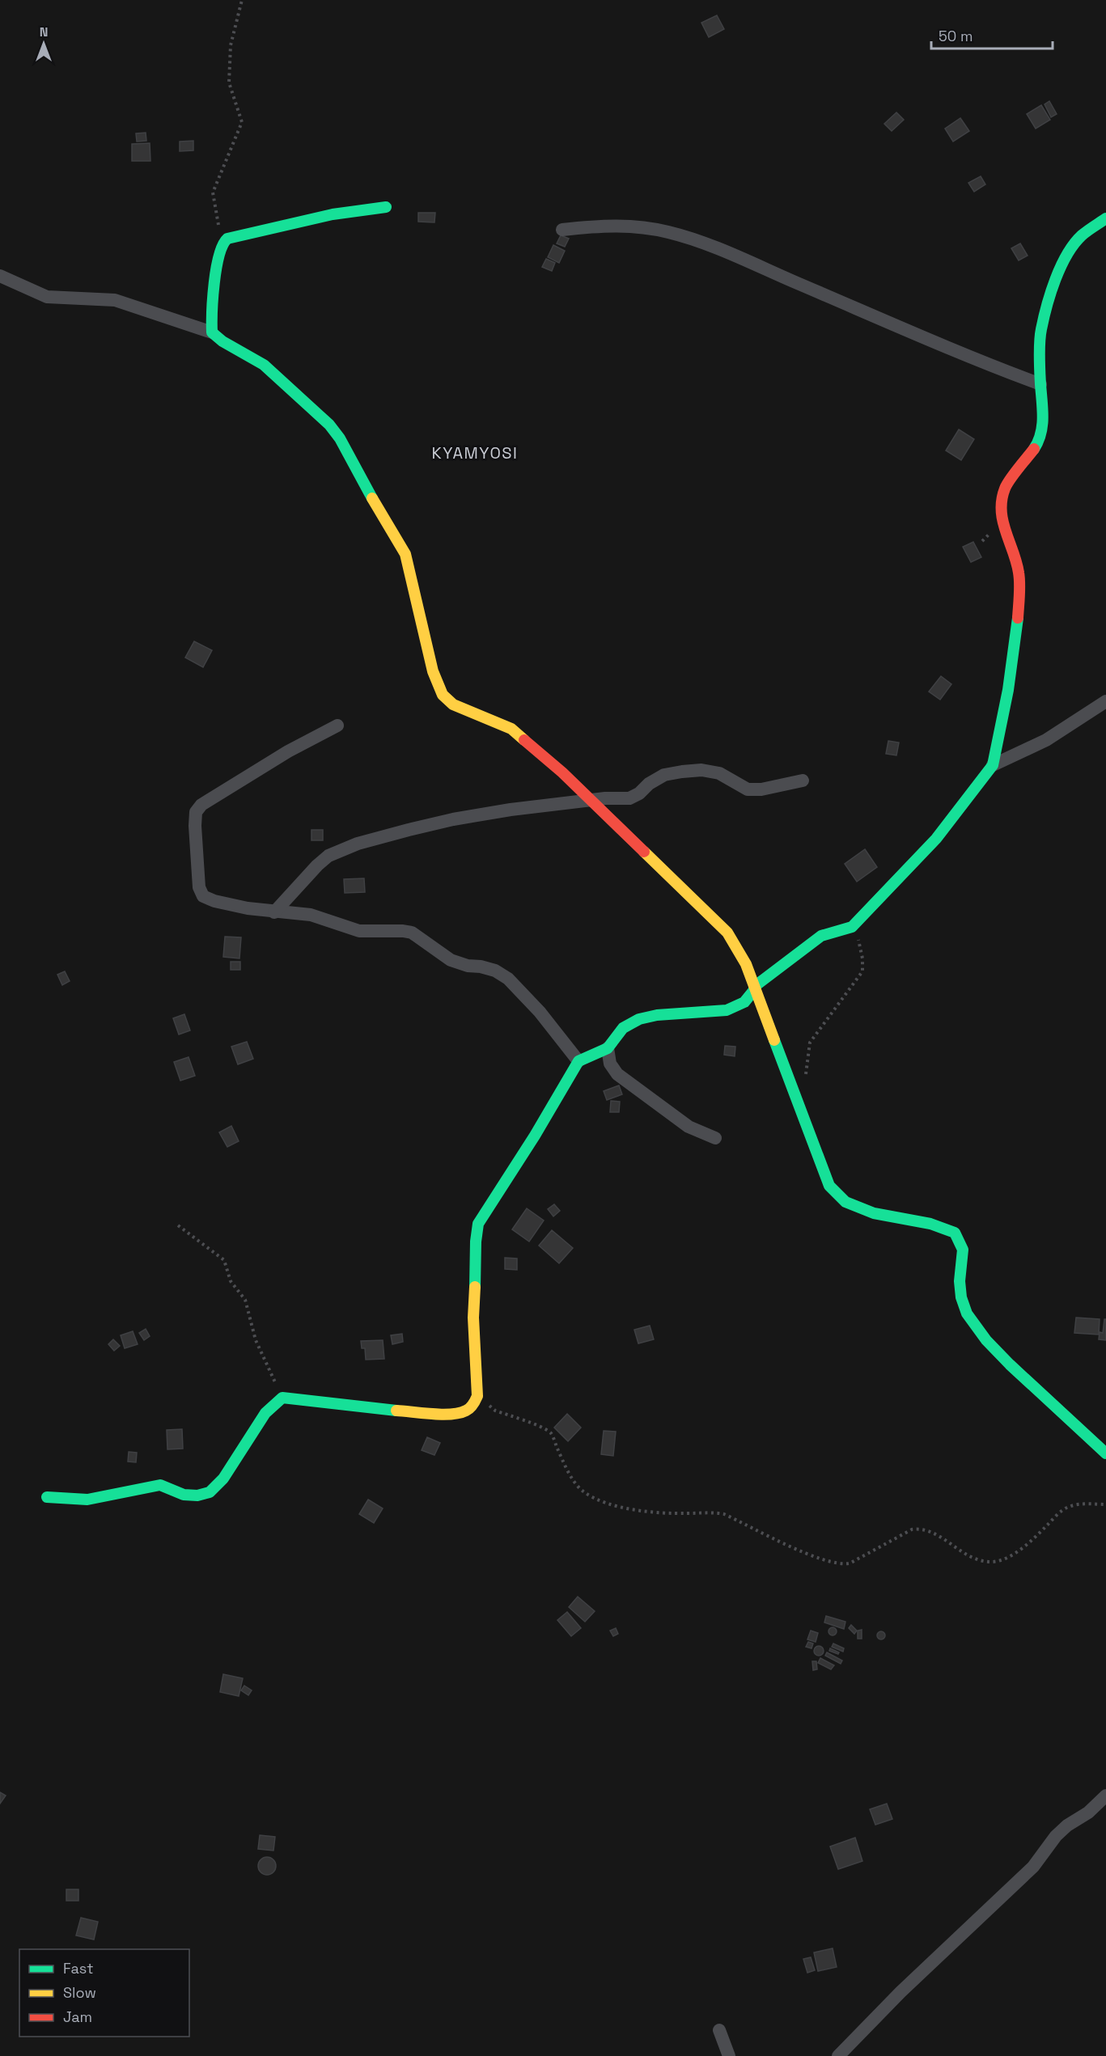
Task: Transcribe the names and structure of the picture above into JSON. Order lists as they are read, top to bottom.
{
  "districts": ["KYAMYOSI"],
  "legend": ["Fast", "Slow", "Jam"],
  "scale_bar": "50 m",
  "north": "top"
}
